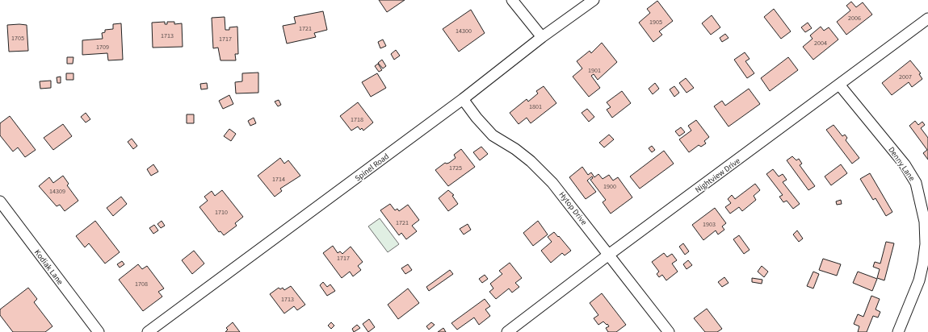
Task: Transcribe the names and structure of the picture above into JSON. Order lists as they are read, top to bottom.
{
  "streets": {
    "street": [
      "Denny Lane",
      "Spinel Road",
      "Nightview Drive",
      "Hytop Drive",
      "Kodiak Lane"
    ]
  },
  "crossings": [
    ["Denny Lane", "Nightview Drive"],
    ["Spinel Road", "Hytop Drive"],
    ["Nightview Drive", "Hytop Drive"]
  ],
  "house_numbers": [
    "2006",
    "1905",
    "1721",
    "14300",
    "1713",
    "1705",
    "1717",
    "2004",
    "1709",
    "1901",
    "2007",
    "1801",
    "1718",
    "1725",
    "1714",
    "1900",
    "14309",
    "1710",
    "1721",
    "1903",
    "1717",
    "1708",
    "1713"
  ]
}
